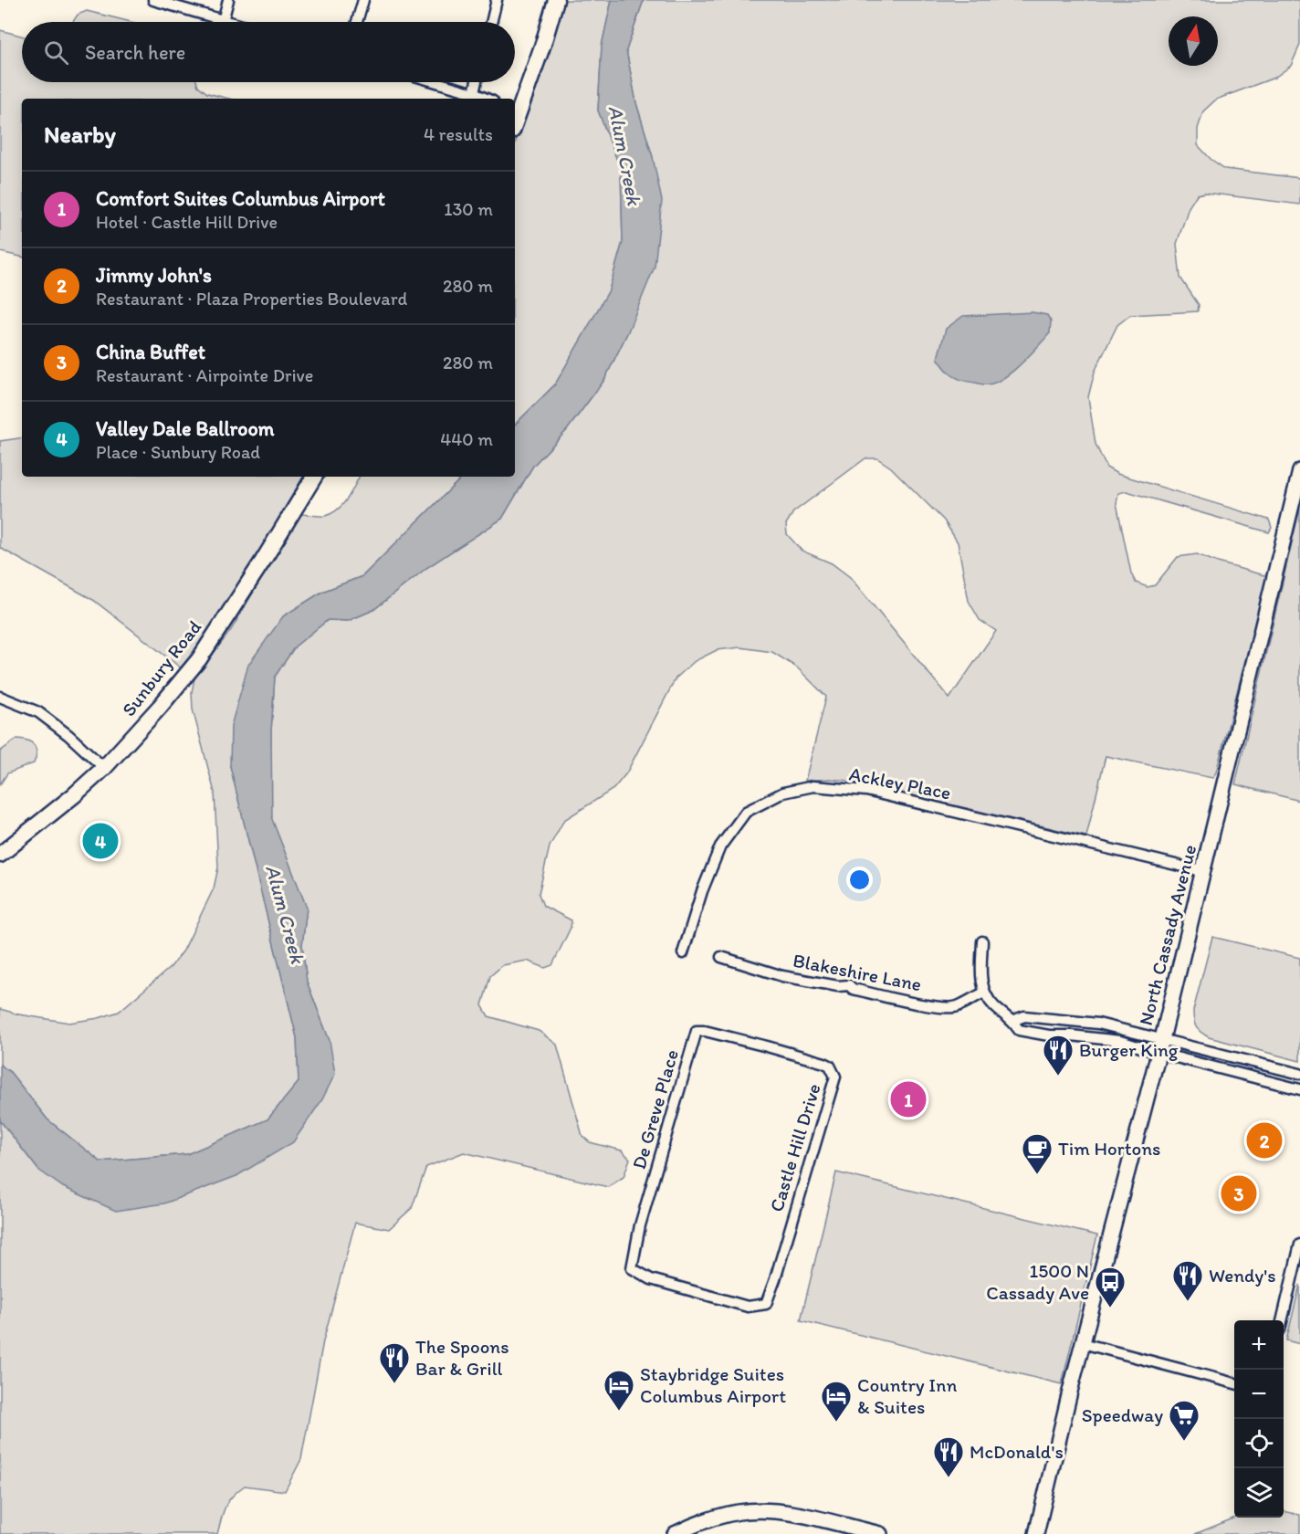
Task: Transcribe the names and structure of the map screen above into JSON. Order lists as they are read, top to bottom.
{
  "streets": {
    "main road": ["Sunbury Road", "North Cassady Avenue"],
    "street": [
      "Ackley Place",
      "Blakeshire Lane",
      "De Greve Place",
      "Castle Hill Drive"
    ]
  },
  "crossings": [
    ["Ackley Place", "North Cassady Avenue"],
    ["De Greve Place", "Castle Hill Drive"]
  ],
  "water": ["Alum Creek"],
  "places": {
    "restaurant": [
      "Burger King",
      "Wendy's",
      "The Spoons Bar & Grill",
      "McDonald's"
    ],
    "cafe": ["Tim Hortons"],
    "bus stop": ["1500 N Cassady Ave"],
    "hotel": ["Staybridge Suites Columbus Airport", "Country Inn & Suites"],
    "supermarket": ["Speedway"]
  },
  "north": "top",
  "page": {
    "search": "Search here",
    "heading": ["Nearby", "4 results"],
    "list": [
      {
        "mark": "1",
        "name": "Comfort Suites Columbus Airport",
        "note": "Hotel · Castle Hill Drive",
        "value": "130 m"
      },
      {
        "mark": "2",
        "name": "Jimmy John's",
        "note": "Restaurant · Plaza Properties Boulevard",
        "value": "280 m"
      },
      {
        "mark": "3",
        "name": "China Buffet",
        "note": "Restaurant · Airpointe Drive",
        "value": "280 m"
      },
      {
        "mark": "4",
        "name": "Valley Dale Ballroom",
        "note": "Place · Sunbury Road",
        "value": "440 m"
      }
    ],
    "pins": [
      "4",
      "1",
      "2",
      "3"
    ],
    "map_buttons": ["+", "−"]
  }
}
